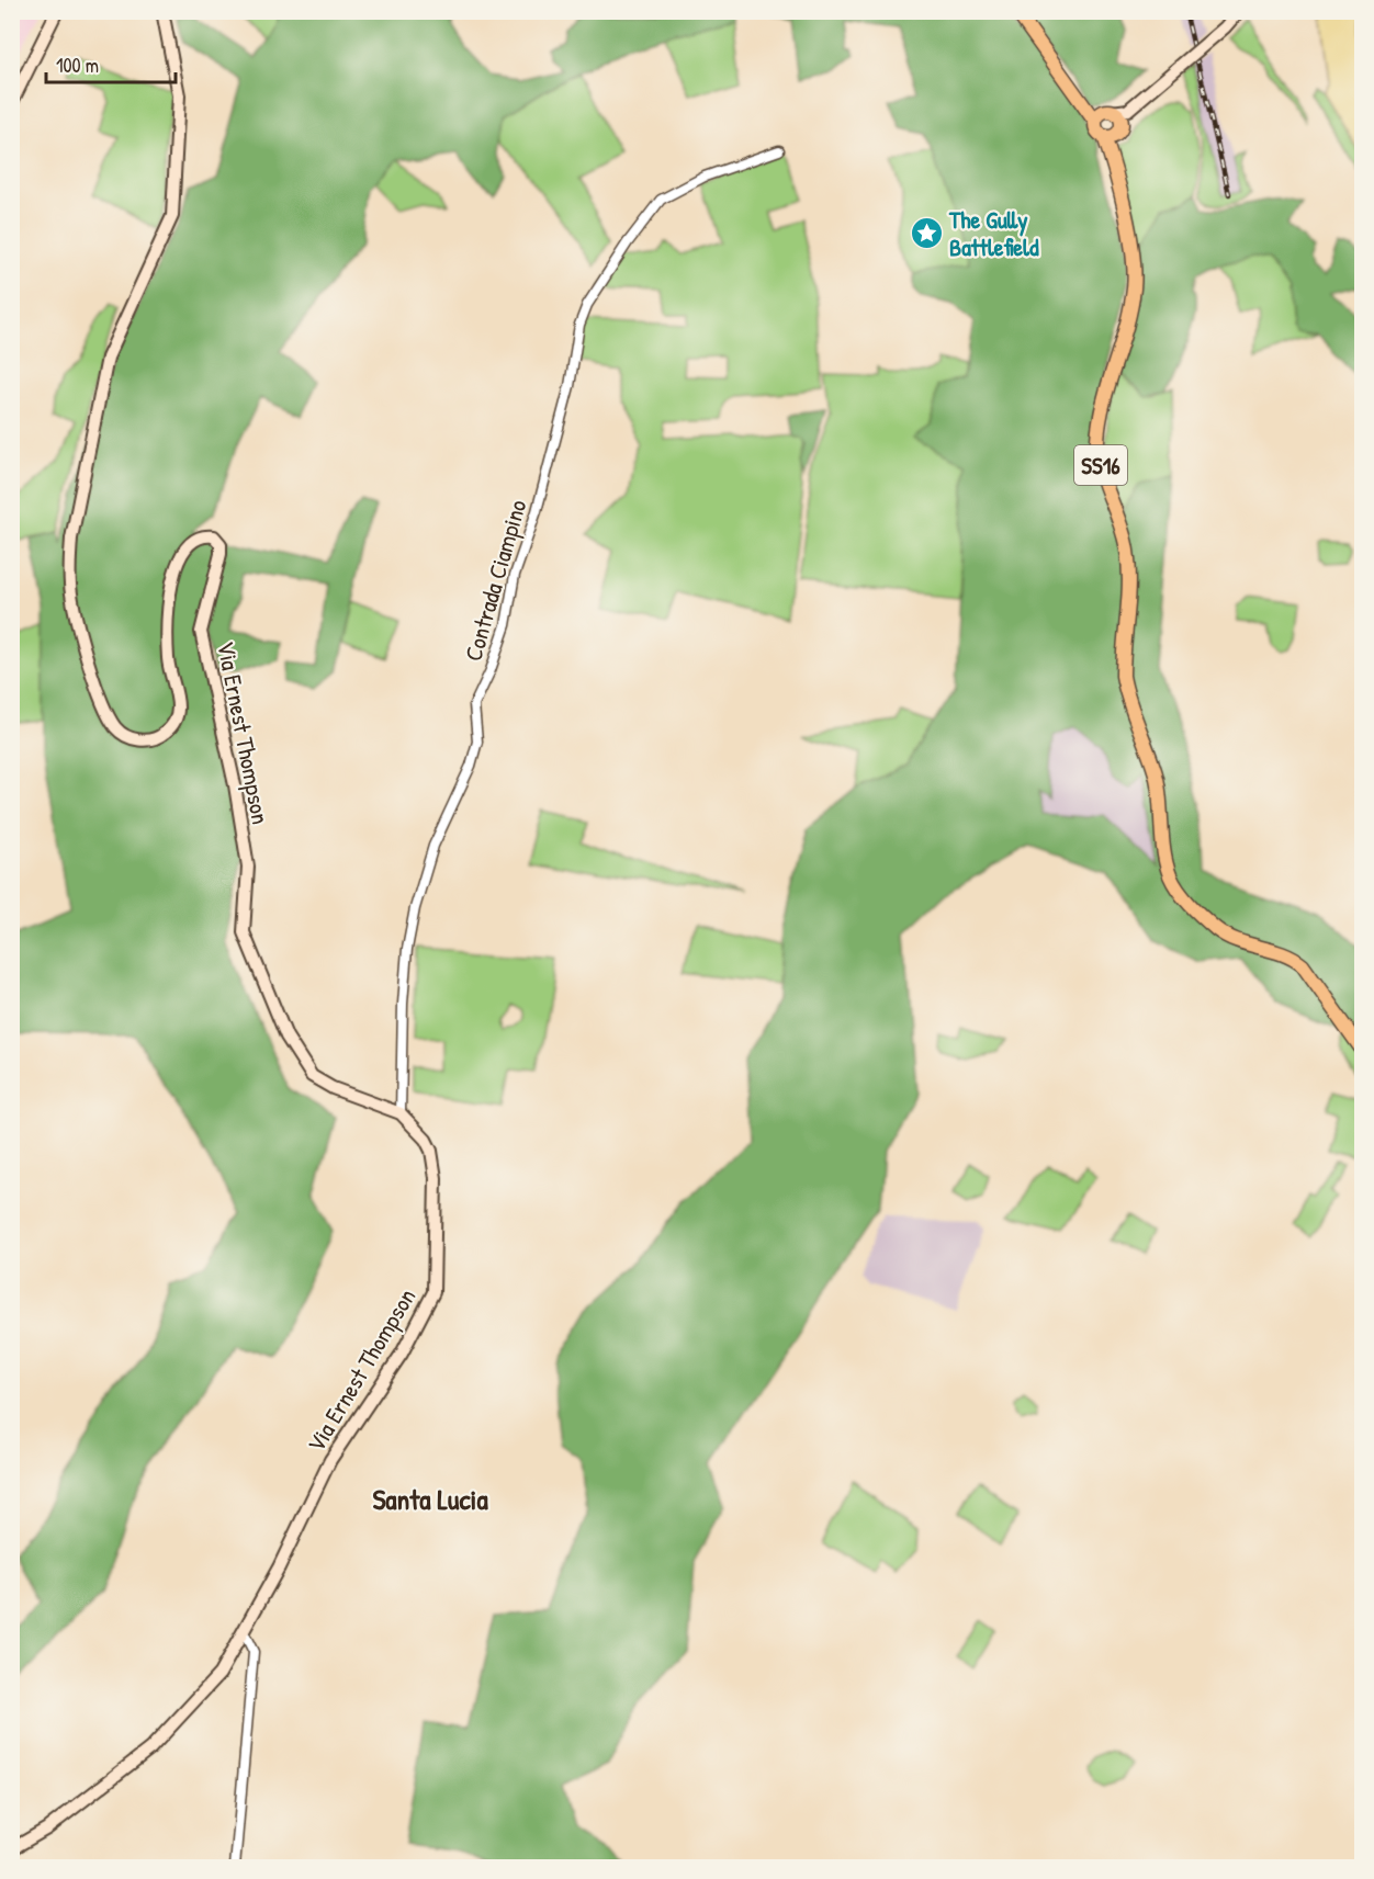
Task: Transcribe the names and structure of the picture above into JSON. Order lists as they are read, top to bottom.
{
  "streets": {
    "main road": ["SS16"],
    "street": ["Contrada Ciampino", "Via Ernest Thompson"]
  },
  "crossings": [
    ["Contrada Ciampino", "Via Ernest Thompson"]
  ],
  "districts": ["Santa Lucia"],
  "places": {
    "place": ["The Gully Battlefield"]
  },
  "scale_bar": "100 m"
}
